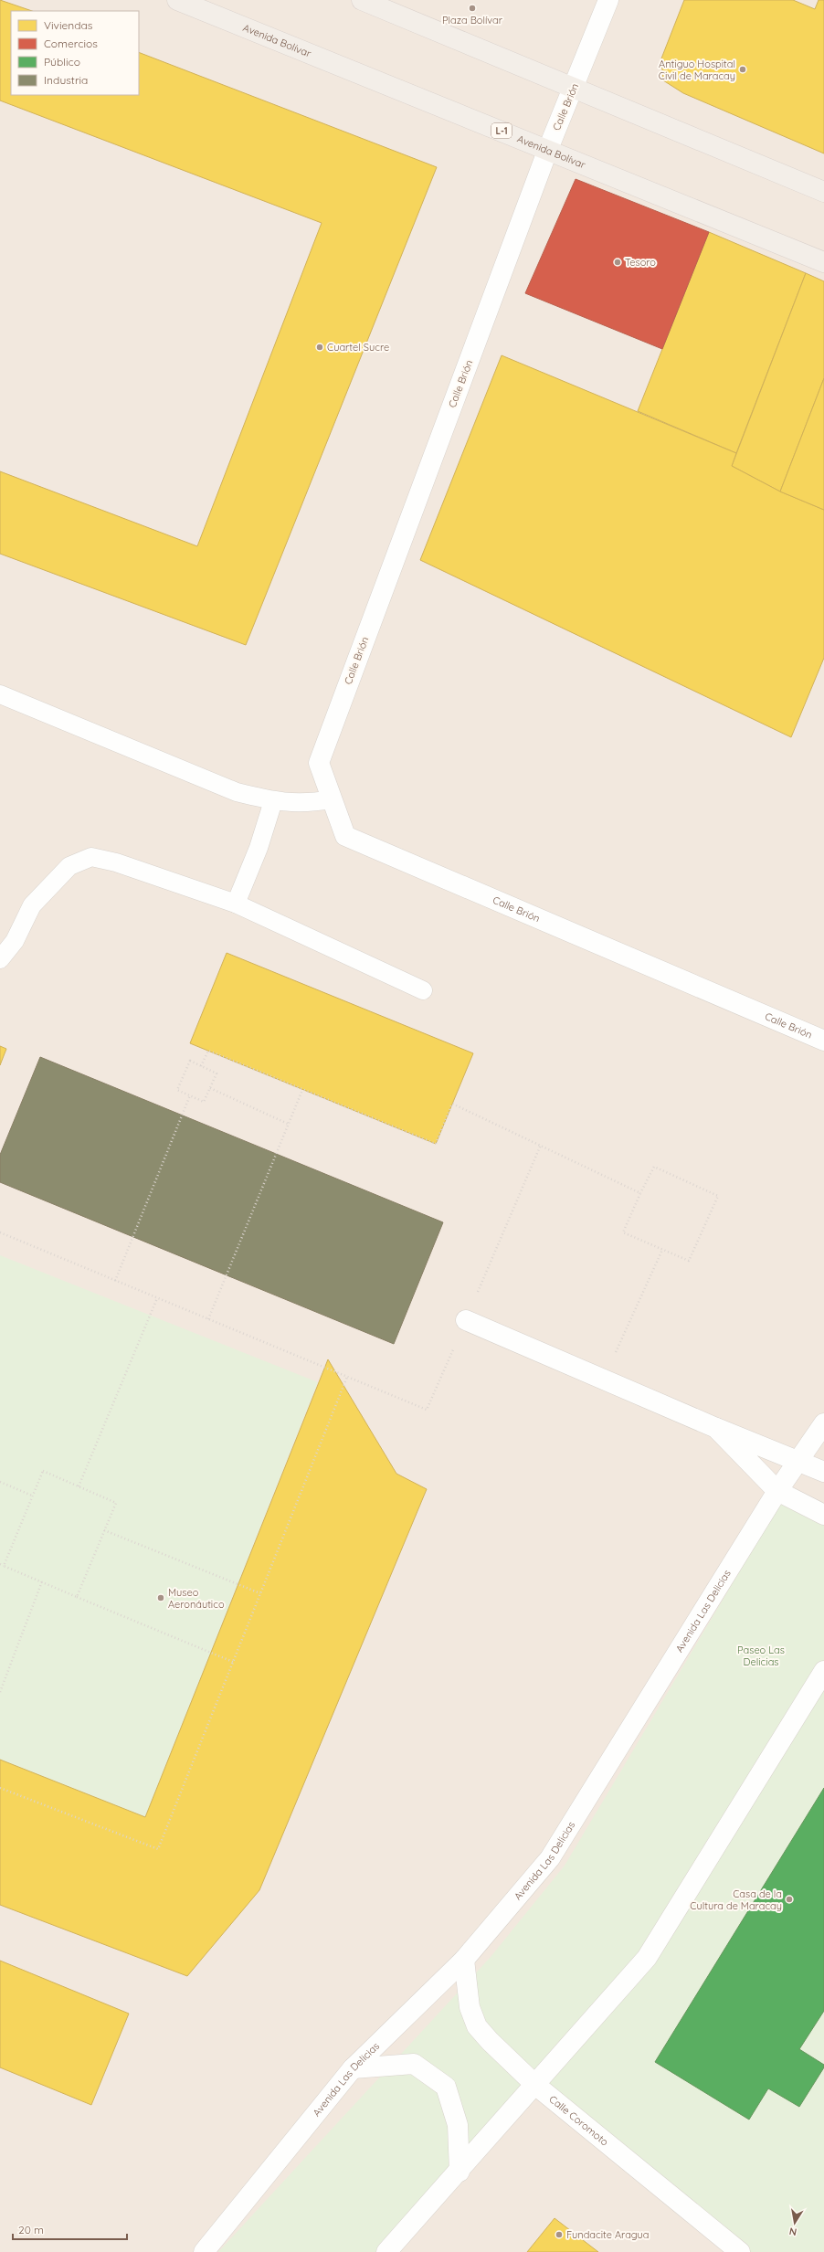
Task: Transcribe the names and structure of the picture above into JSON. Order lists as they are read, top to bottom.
{
  "streets": {
    "main road": ["Avenida Bolívar", "L-1"],
    "street": ["Calle Brión", "Avenida Las Delicias", "Calle Coromoto"]
  },
  "crossings": [
    ["Avenida Bolívar", "Calle Brión"],
    ["Avenida Las Delicias", "Calle Coromoto"]
  ],
  "parks": ["Paseo Las Delicias"],
  "places": [
    "Plaza Bolívar",
    "Antiguo Hospital Civil de Maracay",
    "Tesoro",
    "Cuartel Sucre",
    "Museo Aeronáutico",
    "Casa de la Cultura de Maracay",
    "Fundacite Aragua"
  ],
  "legend": [
    "Viviendas",
    "Comercios",
    "Público",
    "Industria"
  ],
  "scale_bar": "20 m",
  "north": "bottom"
}
